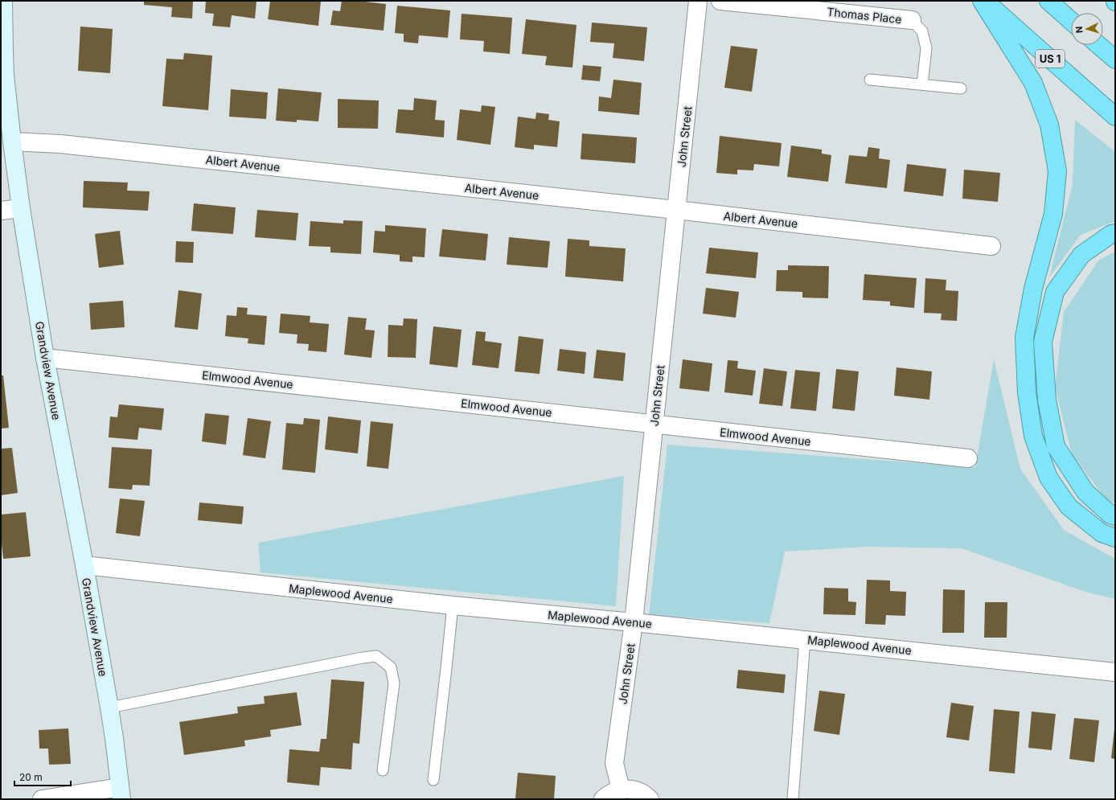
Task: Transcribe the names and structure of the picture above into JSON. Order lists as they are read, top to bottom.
{
  "streets": {
    "highway": ["US 1"],
    "street": [
      "Thomas Place",
      "John Street",
      "Albert Avenue",
      "Grandview Avenue",
      "Elmwood Avenue",
      "Maplewood Avenue"
    ]
  },
  "crossings": [
    ["John Street", "Albert Avenue"],
    ["John Street", "Elmwood Avenue"],
    ["John Street", "Maplewood Avenue"],
    ["Albert Avenue", "Grandview Avenue"],
    ["Grandview Avenue", "Elmwood Avenue"],
    ["Grandview Avenue", "Maplewood Avenue"]
  ],
  "scale_bar": "20 m",
  "north": "left"
}
